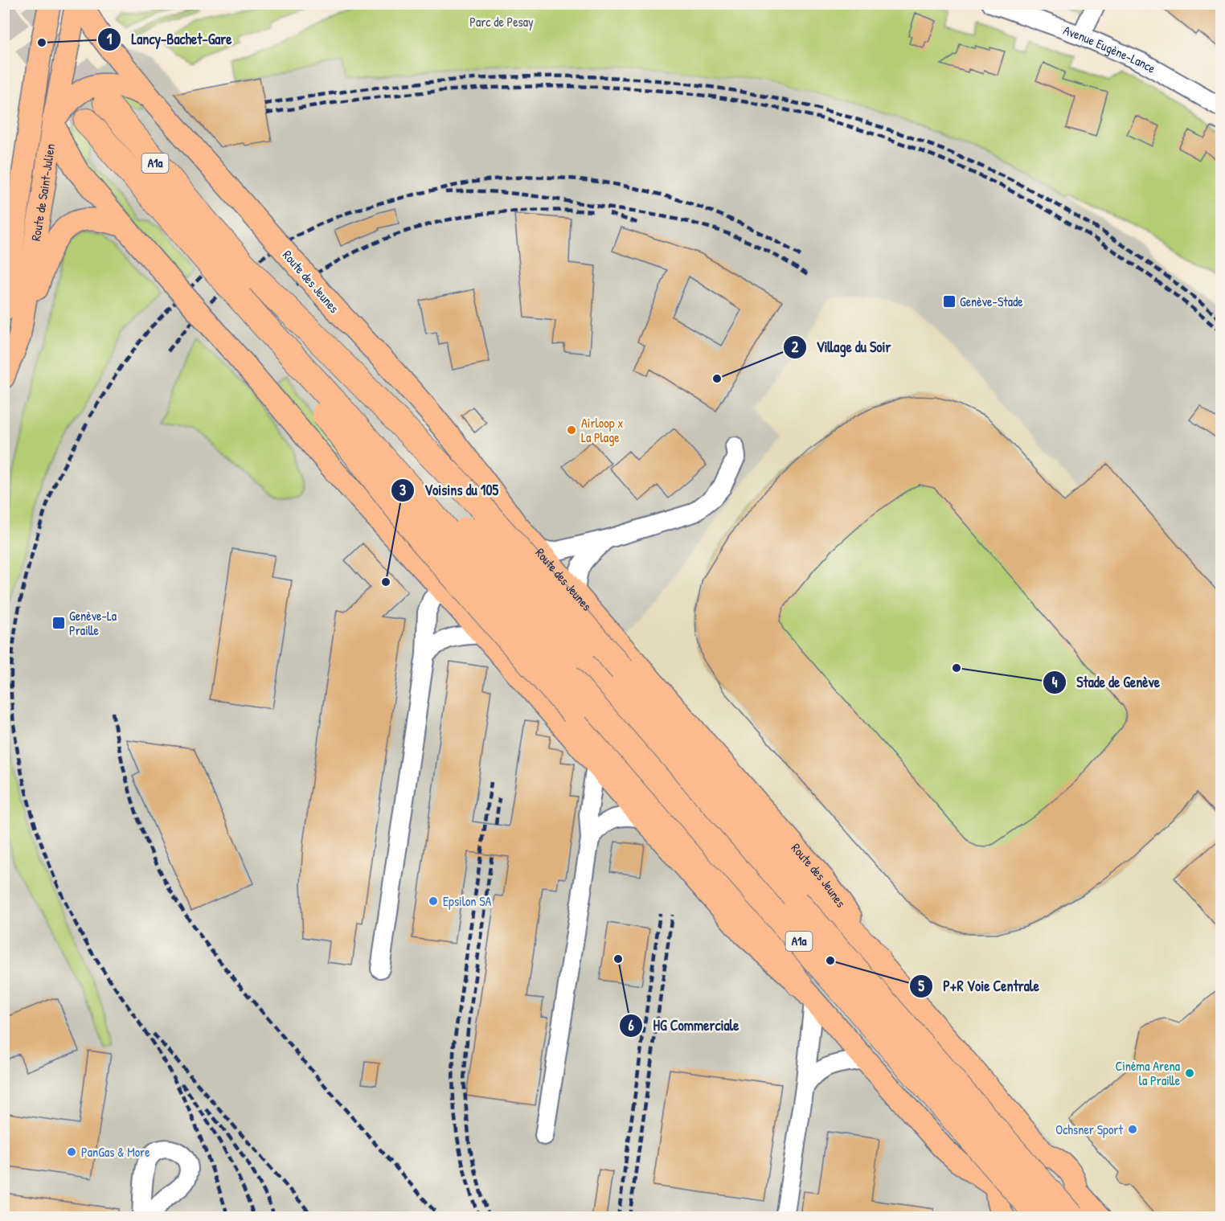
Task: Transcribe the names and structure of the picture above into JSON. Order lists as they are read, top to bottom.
{
  "streets": {
    "highway": ["A1a"],
    "main road": ["Route de Saint-Julien", "Route des Jeunes"],
    "street": ["Avenue Eugène-Lance"]
  },
  "parks": ["Parc de Pesay"],
  "places": {
    "other": [
      "Lancy-Bachet-Gare",
      "Village du Soir",
      "Airloop x La Plage",
      "Voisins du 105",
      "Stade de Genève",
      "Epsilon SA",
      "HG Commerciale",
      "P+R Voie Centrale",
      "Cinéma Arena la Praille",
      "Ochsner Sport",
      "PanGas & More"
    ],
    "transit": ["Genève-Stade", "Genève-La Praille"]
  }
}
